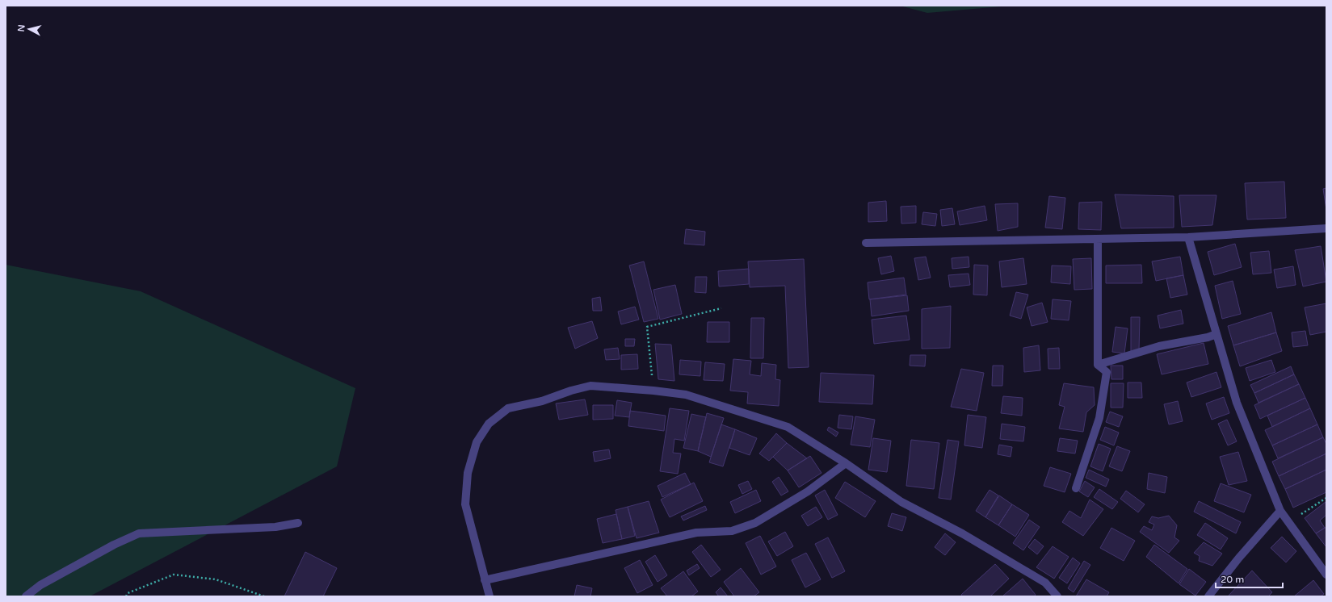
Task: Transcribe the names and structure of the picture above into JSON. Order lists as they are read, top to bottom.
{
  "scale_bar": "20 m",
  "north": "left"
}
